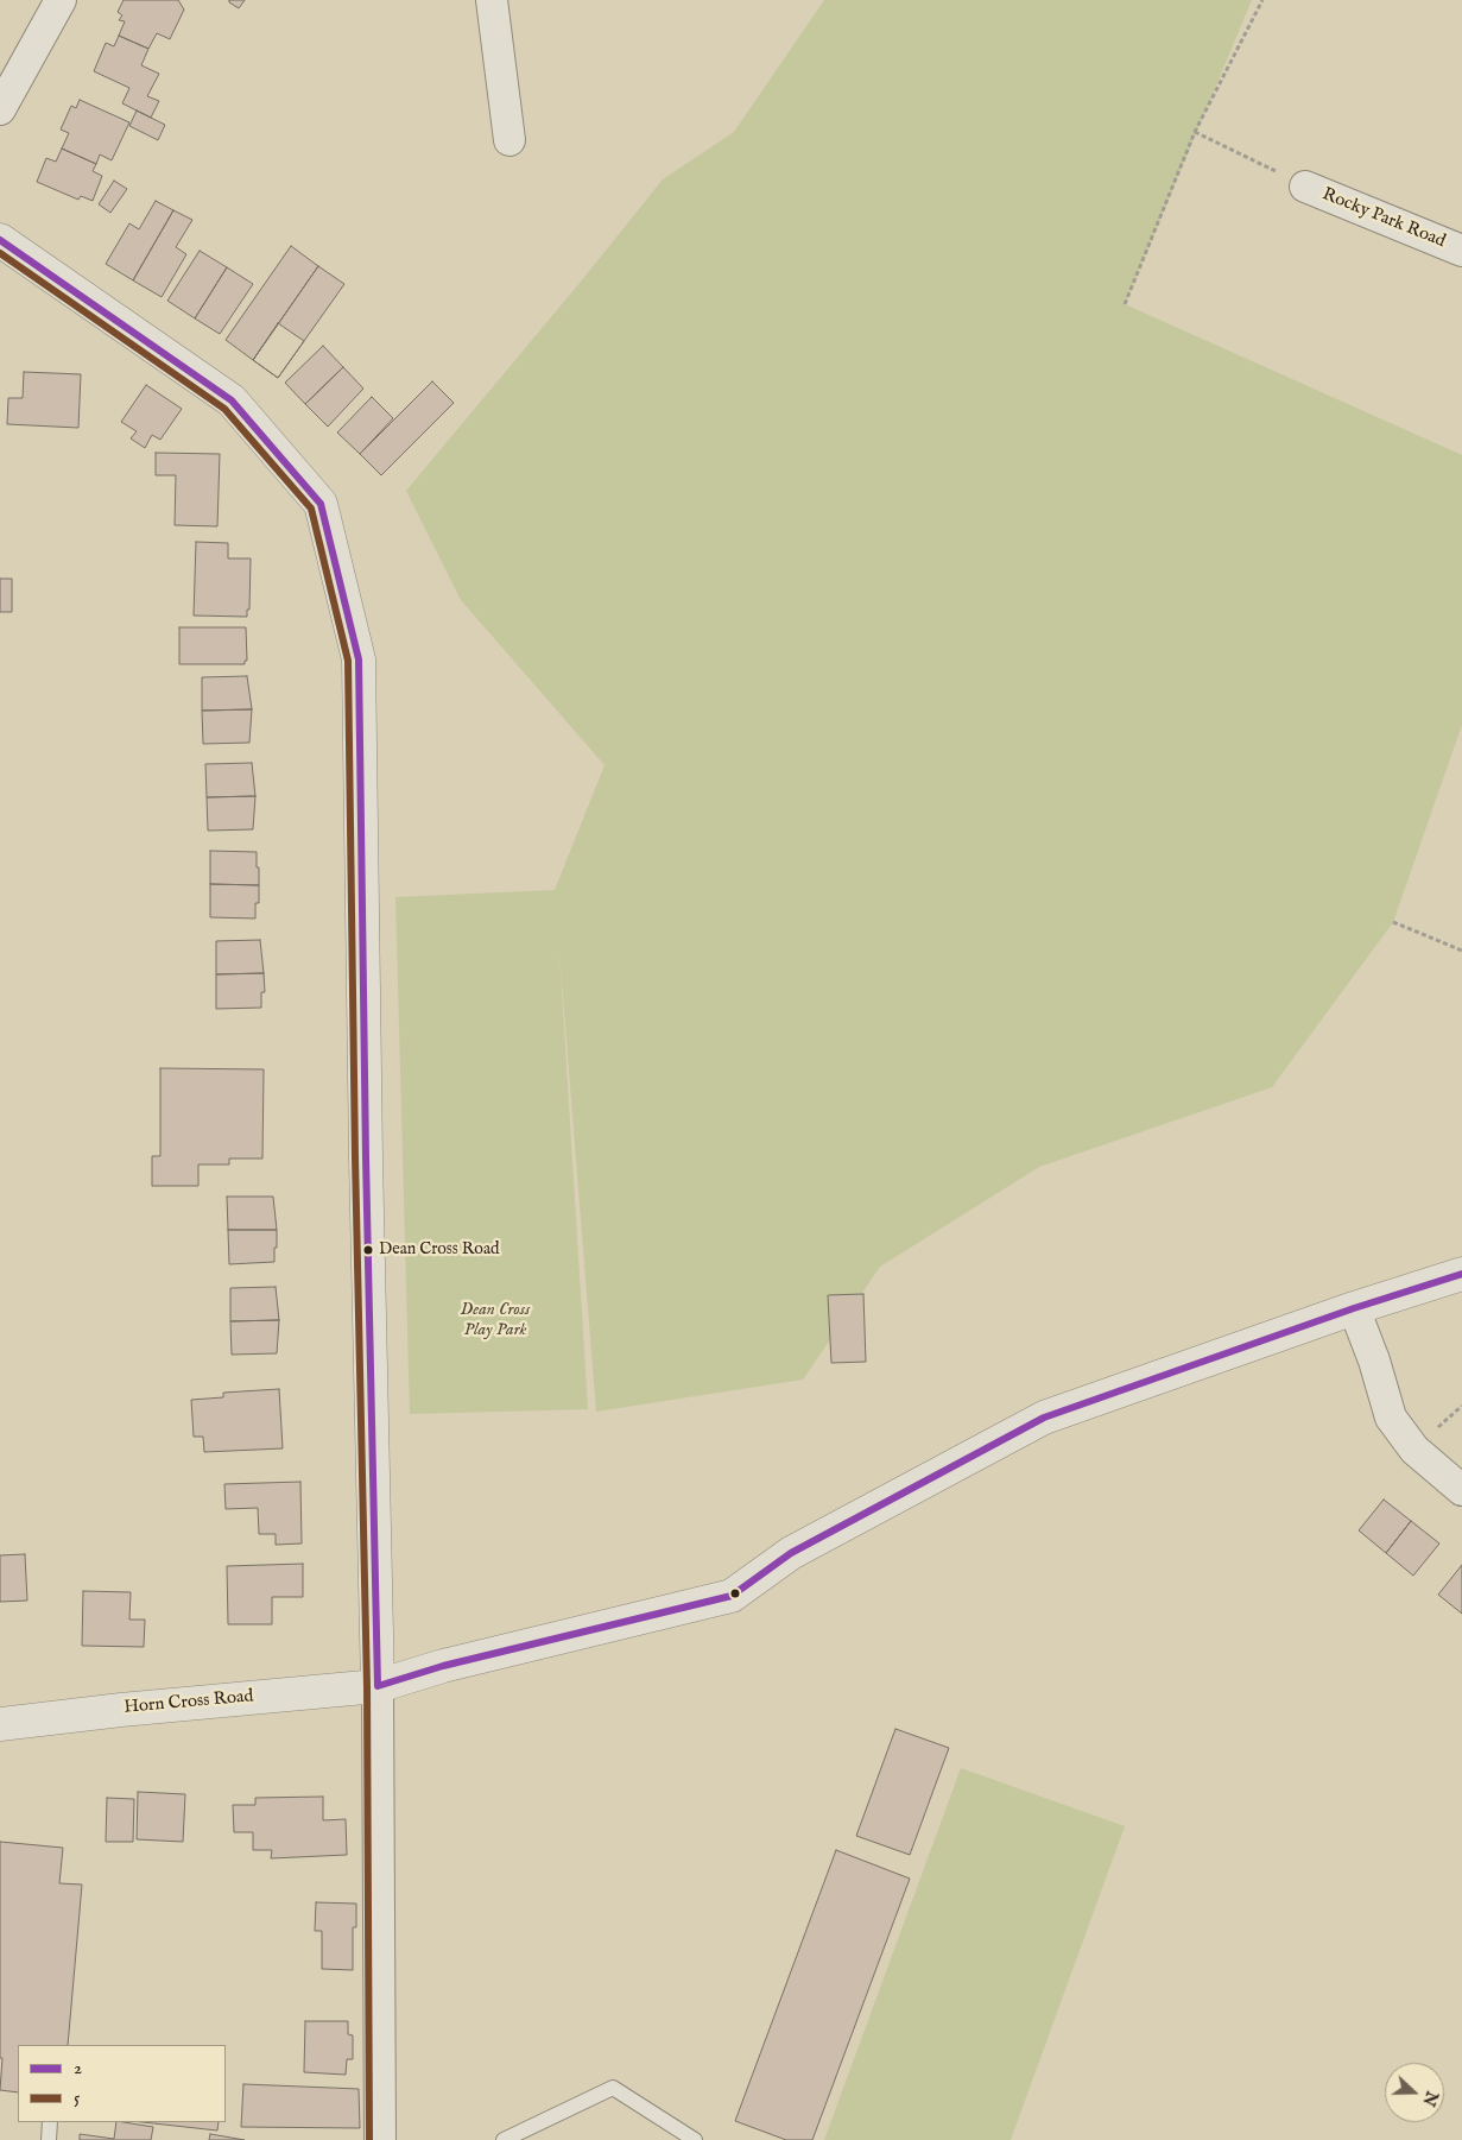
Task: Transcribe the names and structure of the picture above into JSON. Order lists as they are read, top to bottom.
{
  "streets": {
    "street": ["Rocky Park Road", "Horn Cross Road"]
  },
  "parks": ["Dean Cross Play Park"],
  "places": ["Dean Cross Road"],
  "lines": ["transit line 2", "transit line 5"],
  "legend": ["2", "5"],
  "north": "right"
}
